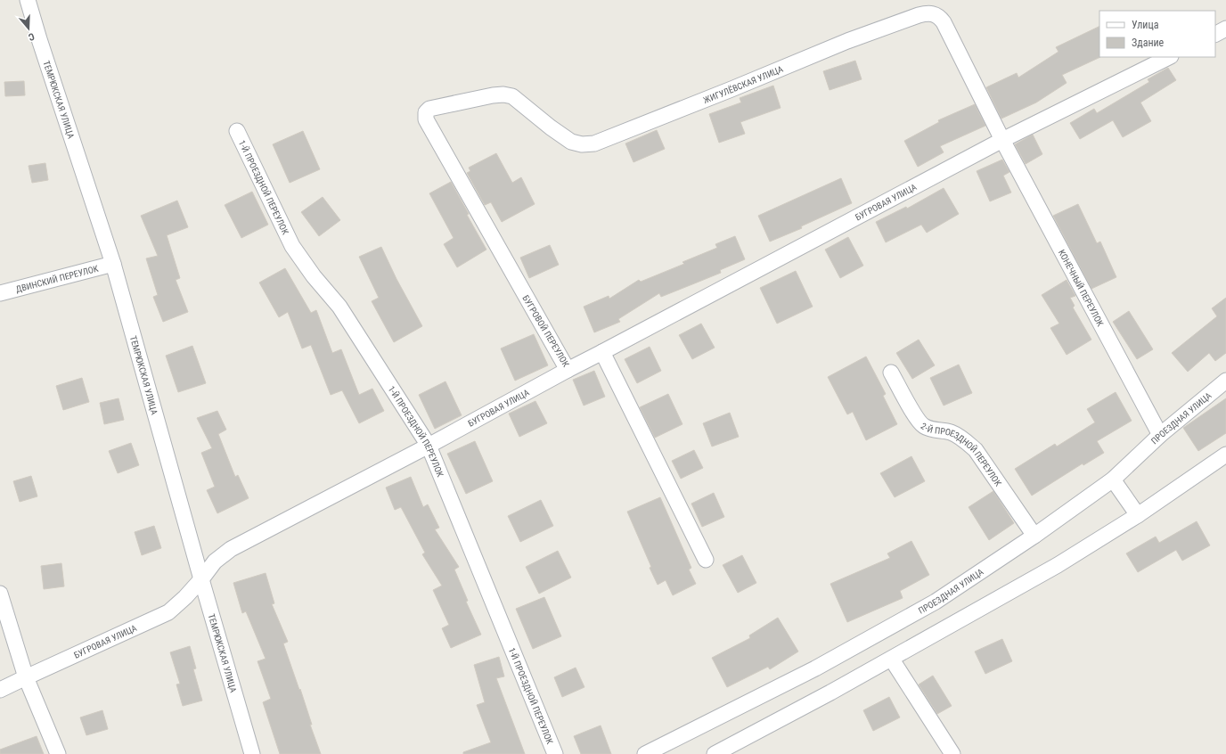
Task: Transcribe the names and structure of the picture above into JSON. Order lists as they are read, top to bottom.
{
  "streets": {
    "street": [
      "ЖИГУЛЁВСКАЯ УЛИЦА",
      "ТЕМРЮКСКАЯ УЛИЦА",
      "1-Й ПРОЕЗДНОЙ ПЕРЕУЛОК",
      "БУГРОВАЯ УЛИЦА",
      "ДВИНСКИЙ ПЕРЕУЛОК",
      "КОНЕЧНЫЙ ПЕРЕУЛОК",
      "БУГРОВОЙ ПЕРЕУЛОК",
      "ПРОЕЗДНАЯ УЛИЦА",
      "2-Й ПРОЕЗДНОЙ ПЕРЕУЛОК"
    ]
  },
  "crossings": [
    ["ЖИГУЛЁВСКАЯ УЛИЦА", "БУГРОВАЯ УЛИЦА"],
    ["ЖИГУЛЁВСКАЯ УЛИЦА", "КОНЕЧНЫЙ ПЕРЕУЛОК"],
    ["ЖИГУЛЁВСКАЯ УЛИЦА", "БУГРОВОЙ ПЕРЕУЛОК"],
    ["ТЕМРЮКСКАЯ УЛИЦА", "БУГРОВАЯ УЛИЦА"],
    ["ТЕМРЮКСКАЯ УЛИЦА", "ДВИНСКИЙ ПЕРЕУЛОК"],
    ["1-Й ПРОЕЗДНОЙ ПЕРЕУЛОК", "БУГРОВАЯ УЛИЦА"],
    ["БУГРОВАЯ УЛИЦА", "КОНЕЧНЫЙ ПЕРЕУЛОК"],
    ["БУГРОВАЯ УЛИЦА", "БУГРОВОЙ ПЕРЕУЛОК"],
    ["КОНЕЧНЫЙ ПЕРЕУЛОК", "ПРОЕЗДНАЯ УЛИЦА"],
    ["ПРОЕЗДНАЯ УЛИЦА", "2-Й ПРОЕЗДНОЙ ПЕРЕУЛОК"]
  ],
  "legend": ["Улица", "Здание"],
  "north": "bottom"
}
